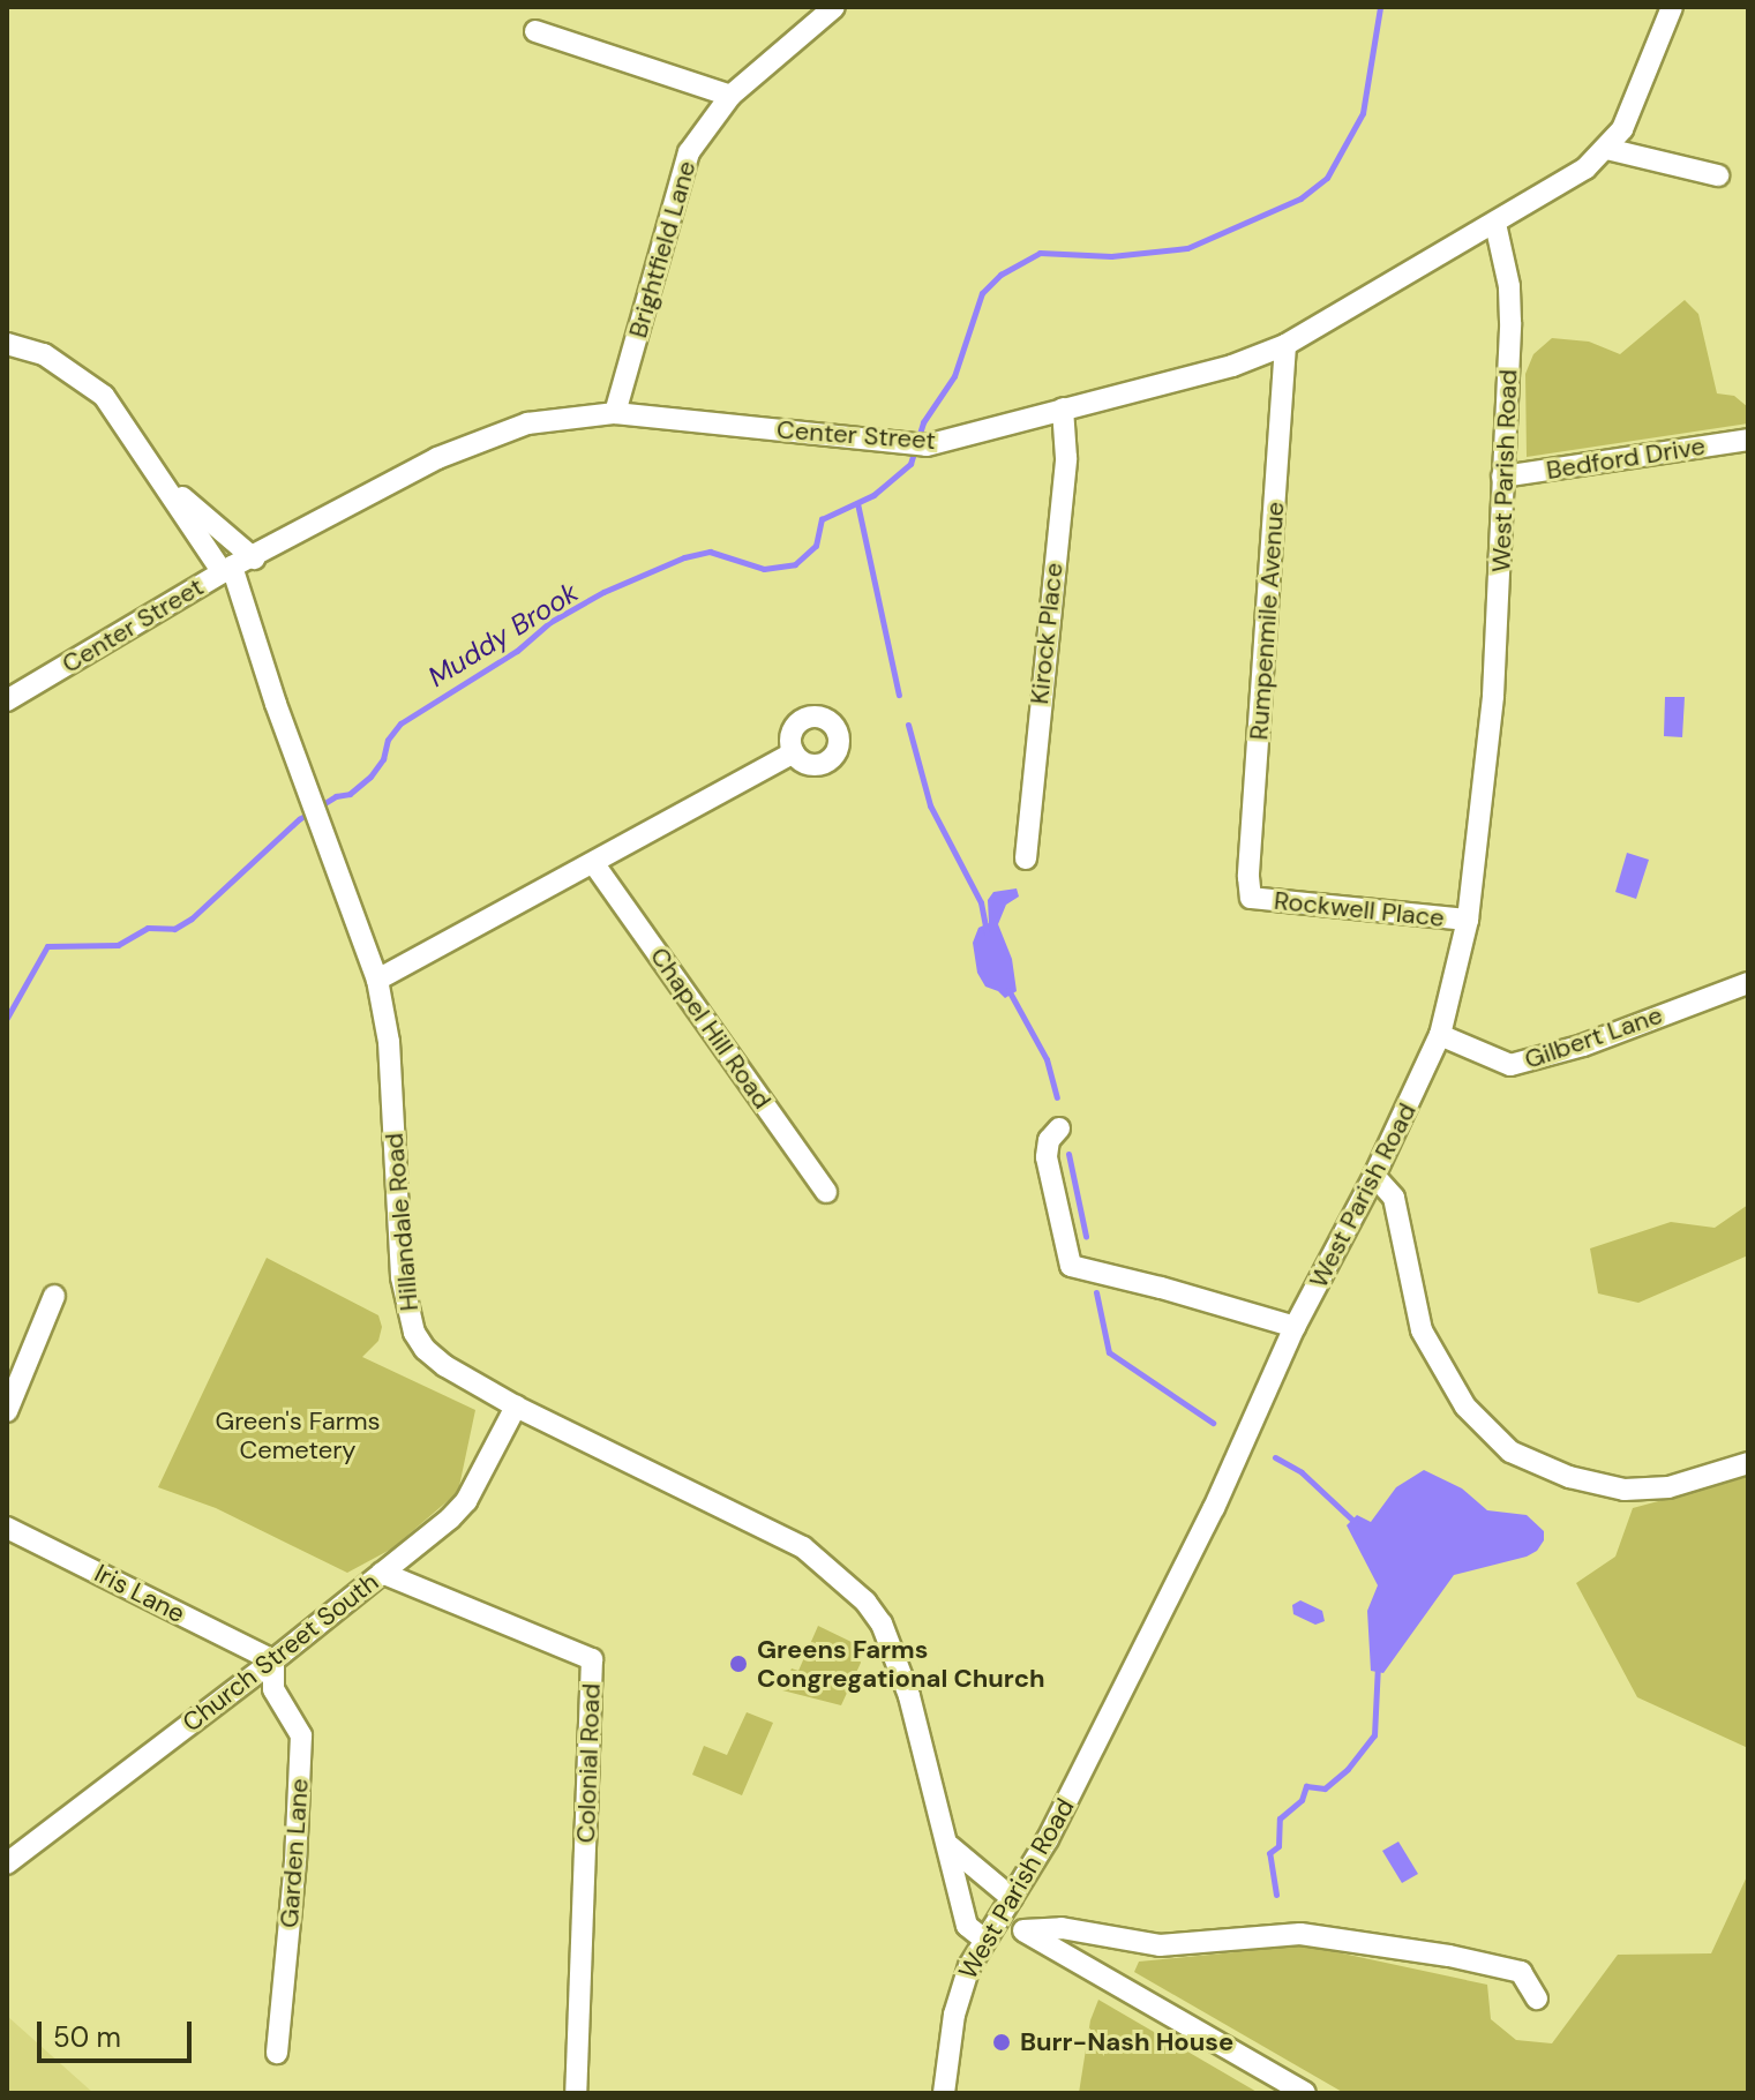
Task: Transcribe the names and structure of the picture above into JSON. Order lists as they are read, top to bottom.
{
  "streets": {
    "street": [
      "Brightfield Lane",
      "Center Street",
      "Bedford Drive",
      "West Parish Road",
      "Rumpenmile Avenue",
      "Kirock Place",
      "Rockwell Place",
      "Chapel Hill Road",
      "Gilbert Lane",
      "Hillandale Road",
      "Iris Lane",
      "Church Street South",
      "Colonial Road",
      "Garden Lane"
    ]
  },
  "crossings": [
    ["Brightfield Lane", "Center Street"],
    ["Center Street", "West Parish Road"],
    ["Center Street", "Rumpenmile Avenue"],
    ["Center Street", "Kirock Place"],
    ["Center Street", "Hillandale Road"],
    ["Bedford Drive", "West Parish Road"],
    ["West Parish Road", "Rockwell Place"],
    ["West Parish Road", "Gilbert Lane"],
    ["West Parish Road", "Hillandale Road"],
    ["Rumpenmile Avenue", "Rockwell Place"],
    ["Hillandale Road", "Church Street South"],
    ["Iris Lane", "Church Street South"],
    ["Iris Lane", "Garden Lane"],
    ["Church Street South", "Colonial Road"],
    ["Church Street South", "Garden Lane"]
  ],
  "water": ["Muddy Brook"],
  "parks": ["Green's Farms Cemetery"],
  "places": ["Greens Farms Congregational Church", "Burr-Nash House"],
  "scale_bar": "50 m"
}
